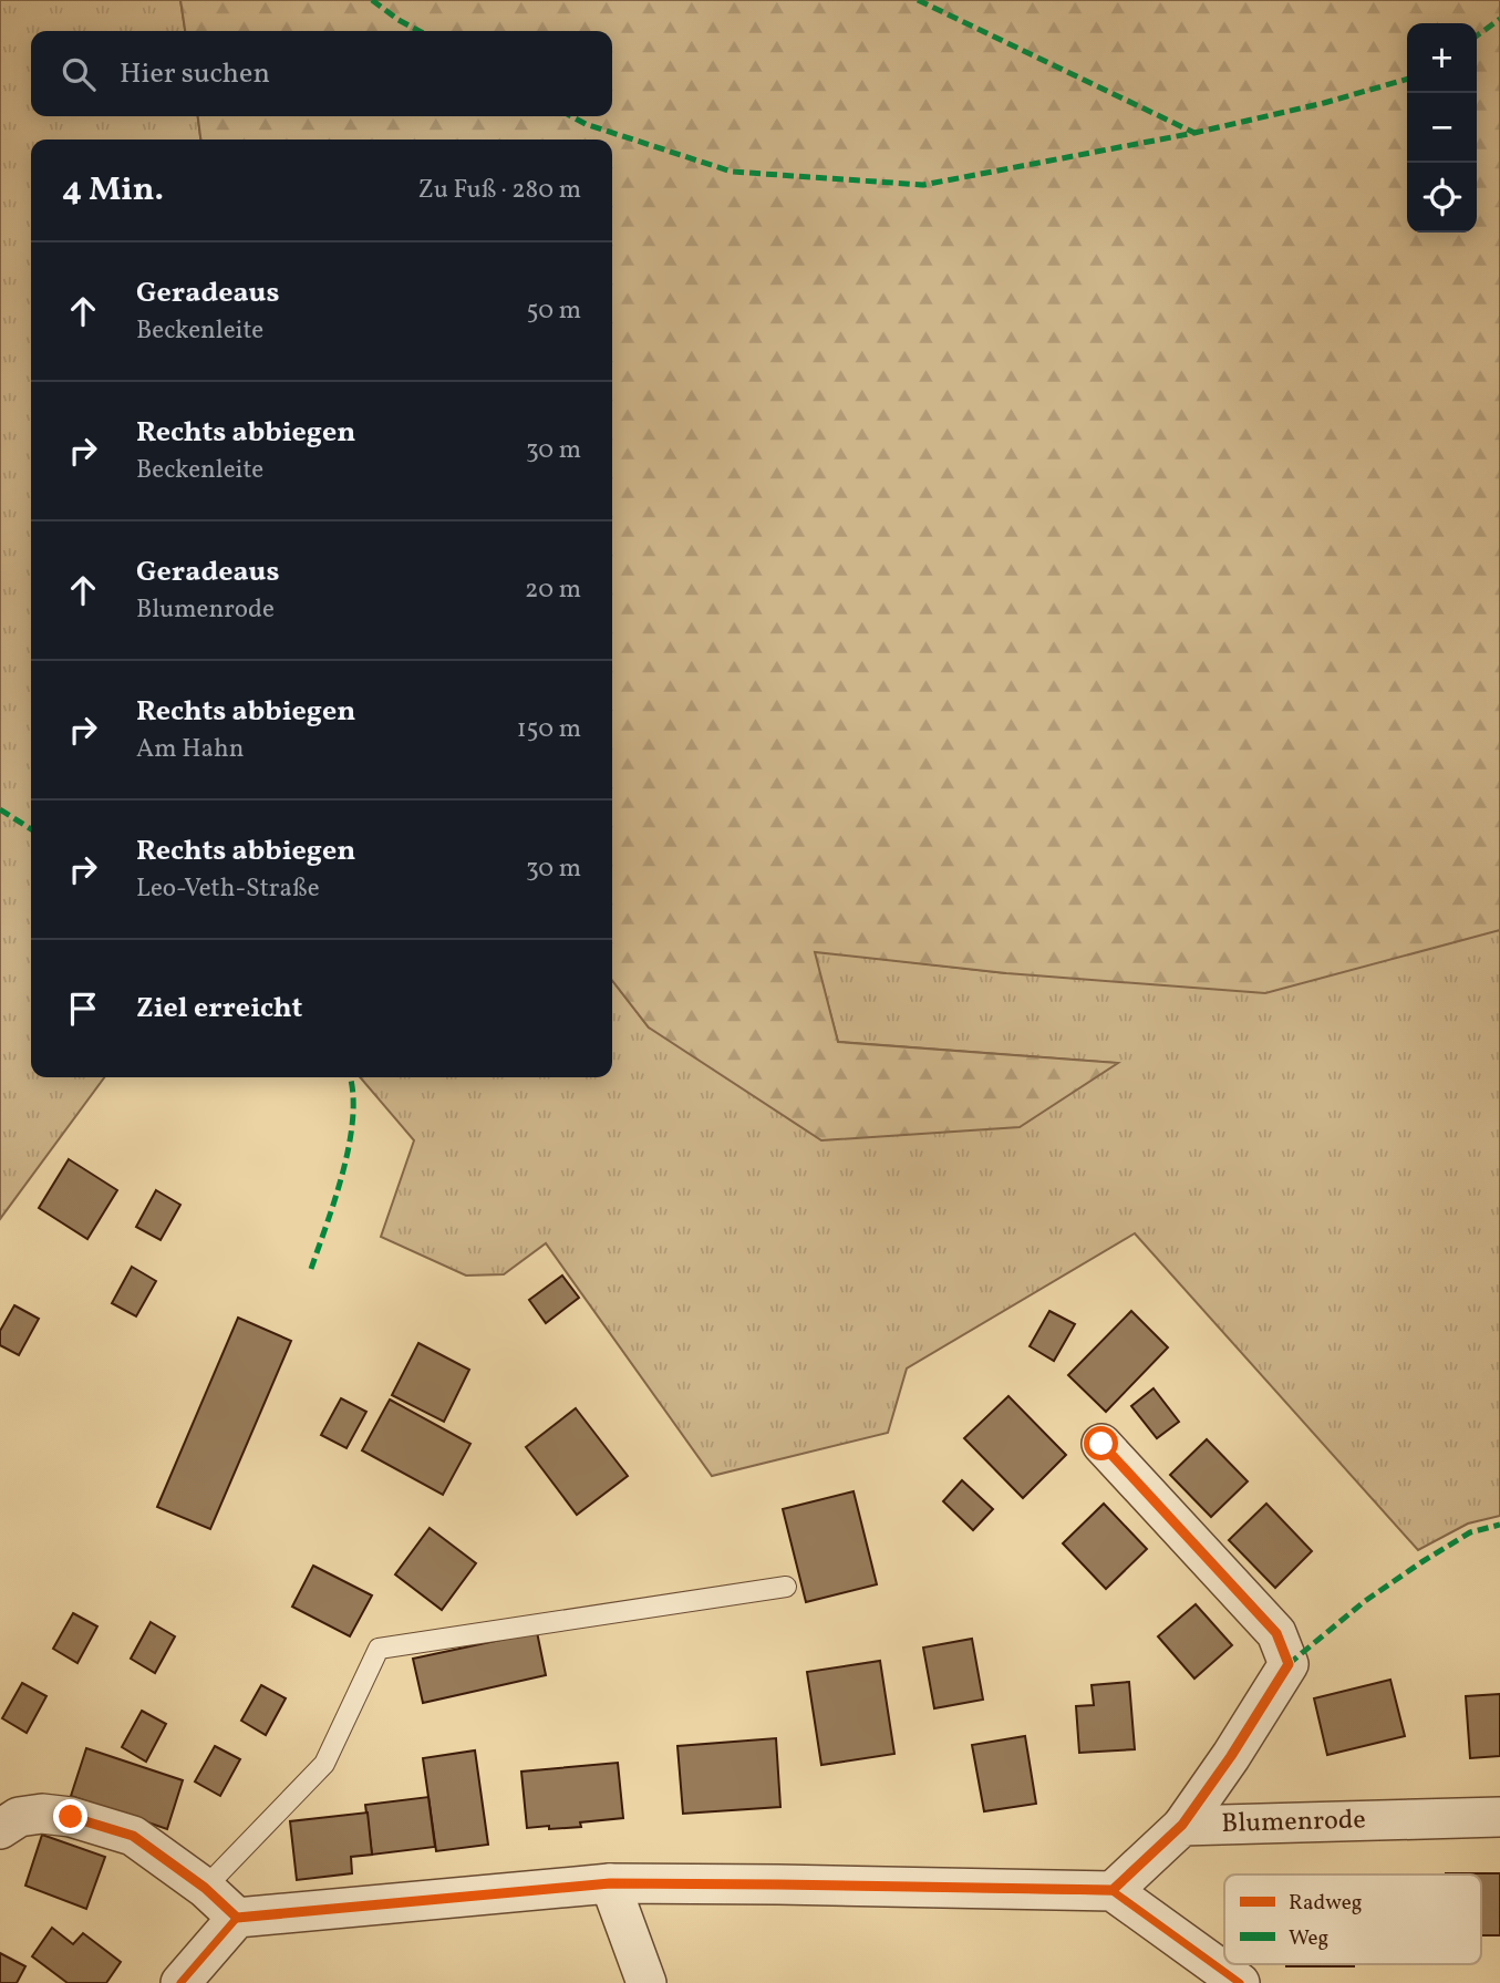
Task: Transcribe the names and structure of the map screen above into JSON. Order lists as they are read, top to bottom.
{
  "streets": {
    "street": ["Blumenrode"]
  },
  "legend": ["Radweg", "Weg"],
  "page": {
    "map_buttons": ["+", "−"],
    "search": "Hier suchen",
    "heading": ["4 Min.", "Zu Fuß · 280 m"],
    "list": [
      ["Geradeaus", "Beckenleite", "50 m"],
      ["Rechts abbiegen", "Beckenleite", "30 m"],
      ["Geradeaus", "Blumenrode", "20 m"],
      ["Rechts abbiegen", "Am Hahn", "150 m"],
      ["Rechts abbiegen", "Leo-Veth-Straße", "30 m"],
      "Ziel erreicht"
    ]
  }
}
